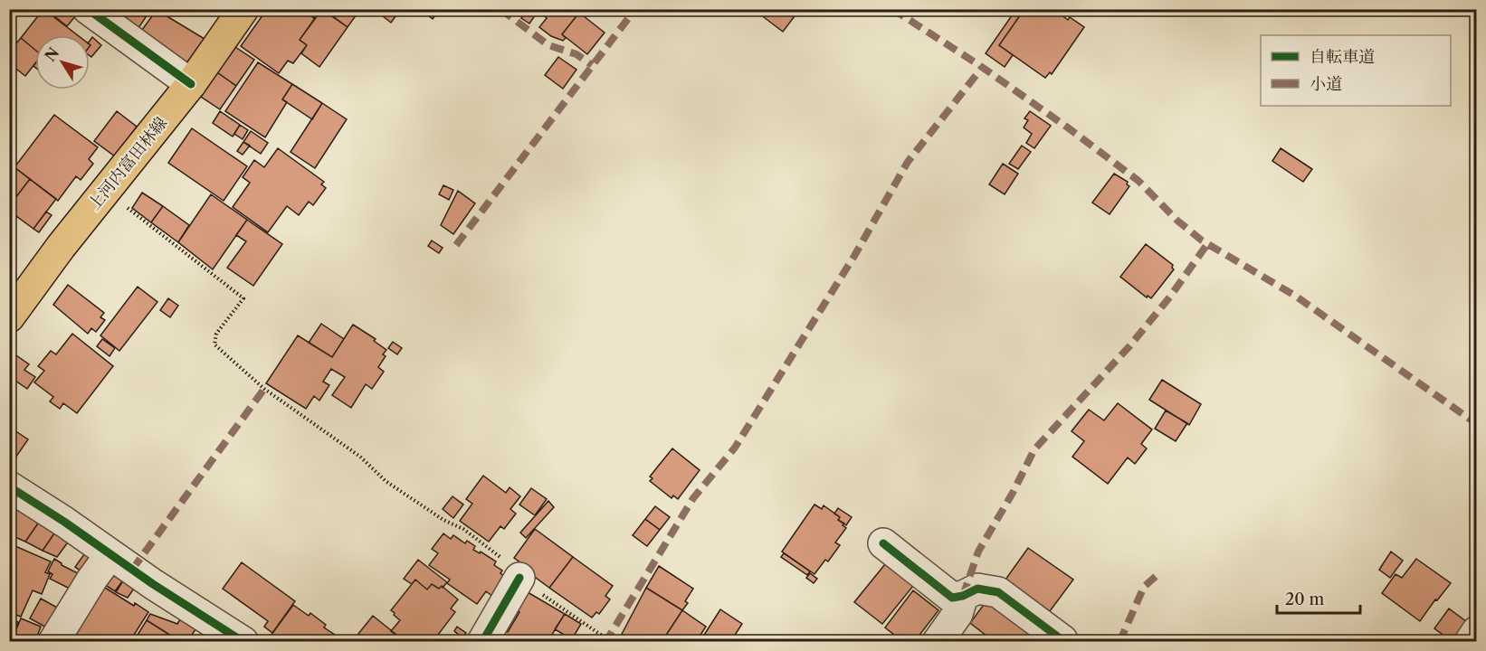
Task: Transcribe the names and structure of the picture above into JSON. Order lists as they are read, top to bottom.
{
  "streets": {
    "main road": ["上河内富田林線"]
  },
  "legend": ["自転車道", "小道"],
  "scale_bar": "20 m",
  "north": "top left"
}
